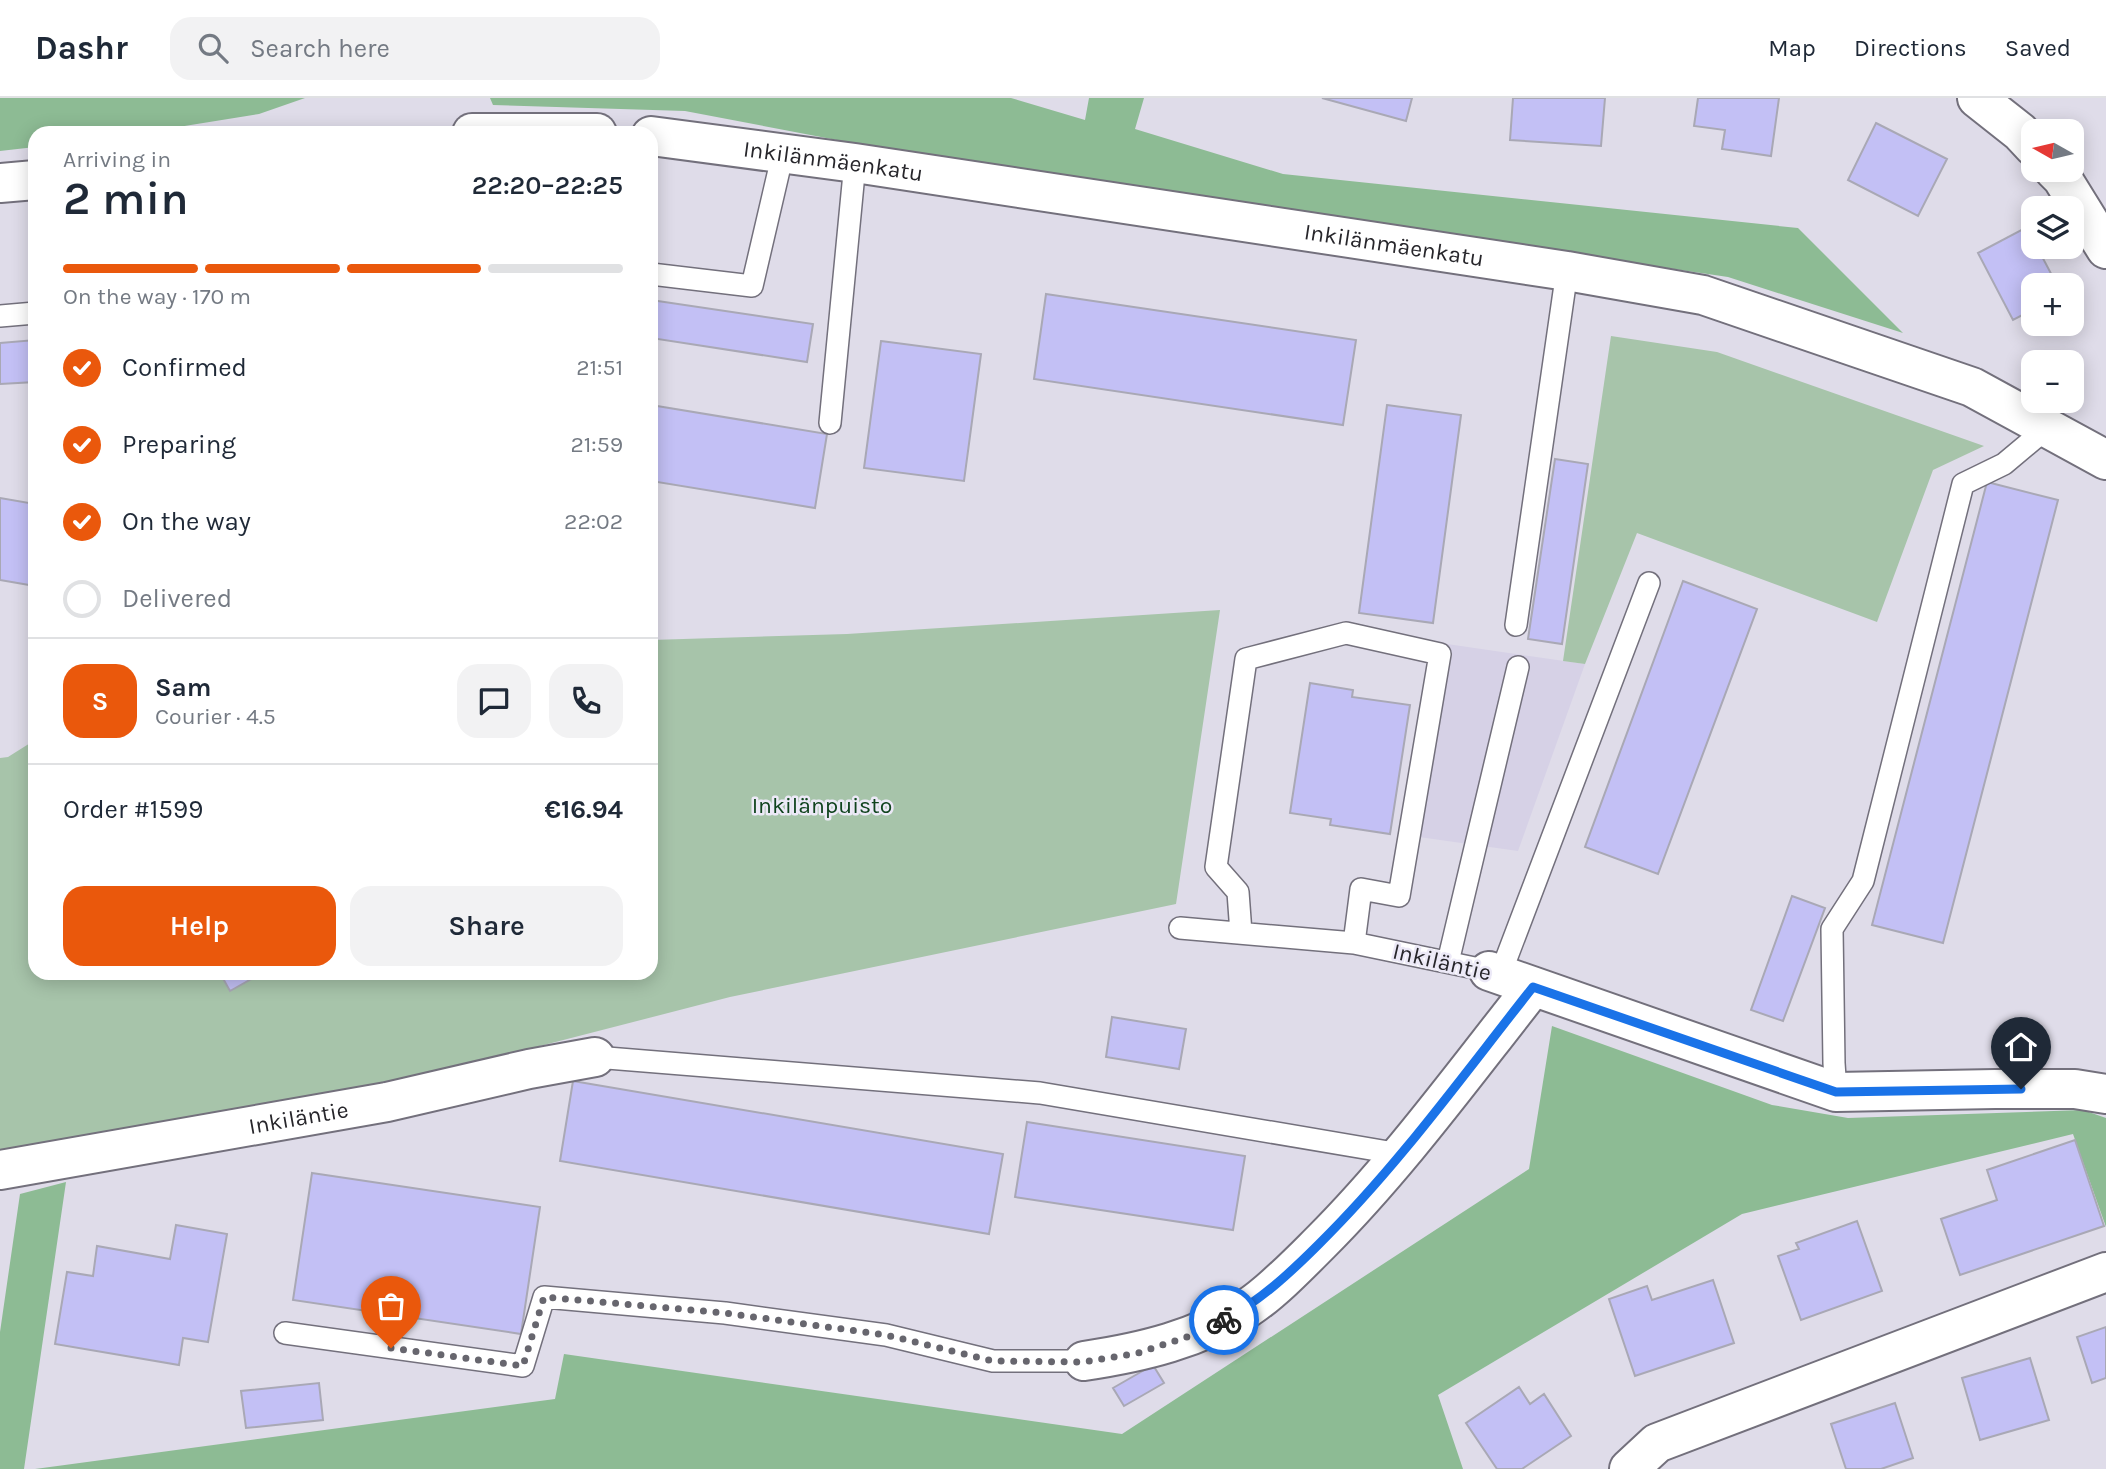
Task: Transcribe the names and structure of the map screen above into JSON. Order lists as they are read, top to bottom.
{
  "streets": {
    "street": ["Inkilänmäenkatu", "Inkiläntie"]
  },
  "parks": ["Inkilänpuisto"],
  "north": "left",
  "page": {
    "header": "Dashr",
    "search": "Search here",
    "nav": ["Map", "Directions", "Saved"],
    "map_buttons": ["+", "−"],
    "heading": ["2 min", "Arriving in", "22:20–22:25"],
    "panel": [
      "Sam",
      "Courier · 4.5",
      "Order #1599",
      "€16.94"
    ],
    "bar": "On the way · 170 m",
    "list": [
      ["Confirmed", "21:51"],
      ["Preparing", "21:59"],
      ["On the way", "22:02"],
      "Delivered"
    ],
    "round": "S",
    "buttons": ["Help", "Share"]
  }
}
